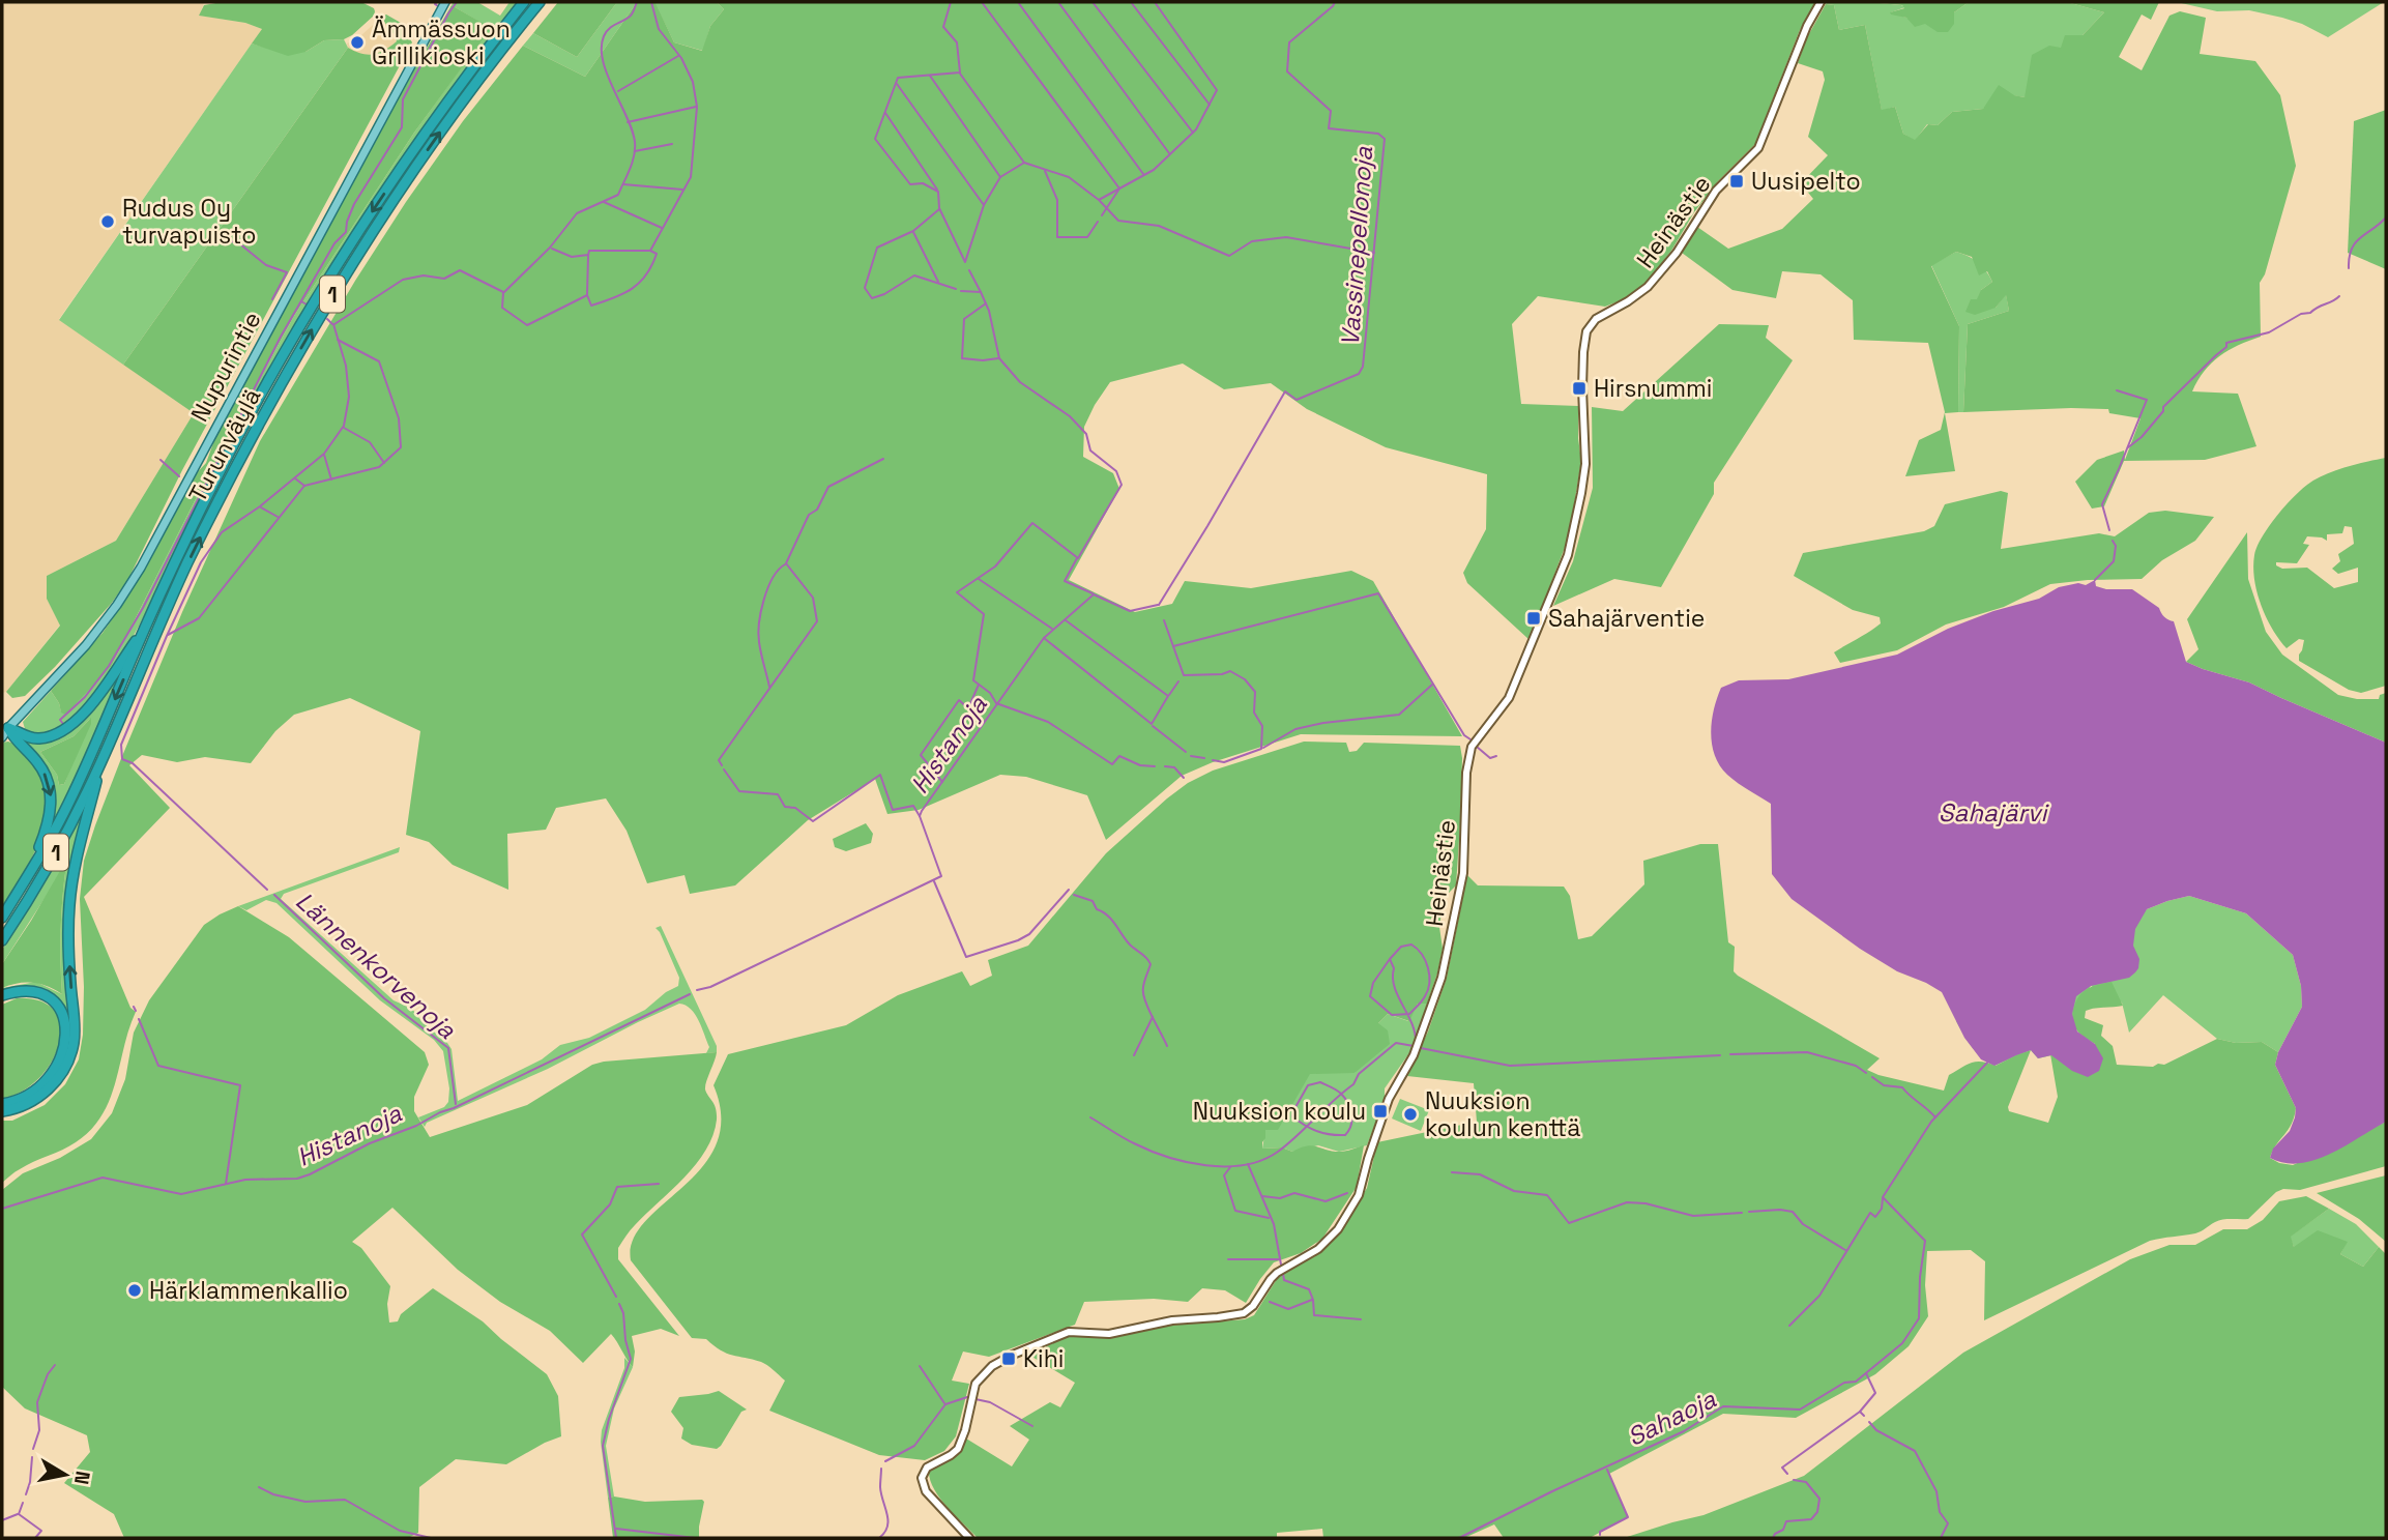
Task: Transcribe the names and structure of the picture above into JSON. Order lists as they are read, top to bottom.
{
  "streets": {
    "highway": ["1", "Turunväylä"],
    "main road": ["Nupurintie"],
    "street": ["Heinästie"]
  },
  "water": [
    "Vassinepellonoja",
    "Histanoja",
    "Sahajärvi",
    "Lännenkorvenoja",
    "Sahaoja"
  ],
  "places": {
    "other": [
      "Ämmässuon Grillikioski",
      "Rudus Oy turvapuisto",
      "Nuuksion koulun kenttä",
      "Härklammenkallio"
    ],
    "transit": [
      "Uusipelto",
      "Hirsnummi",
      "Sahajärventie",
      "Nuuksion koulu",
      "Kihi"
    ]
  },
  "north": "right"
}
